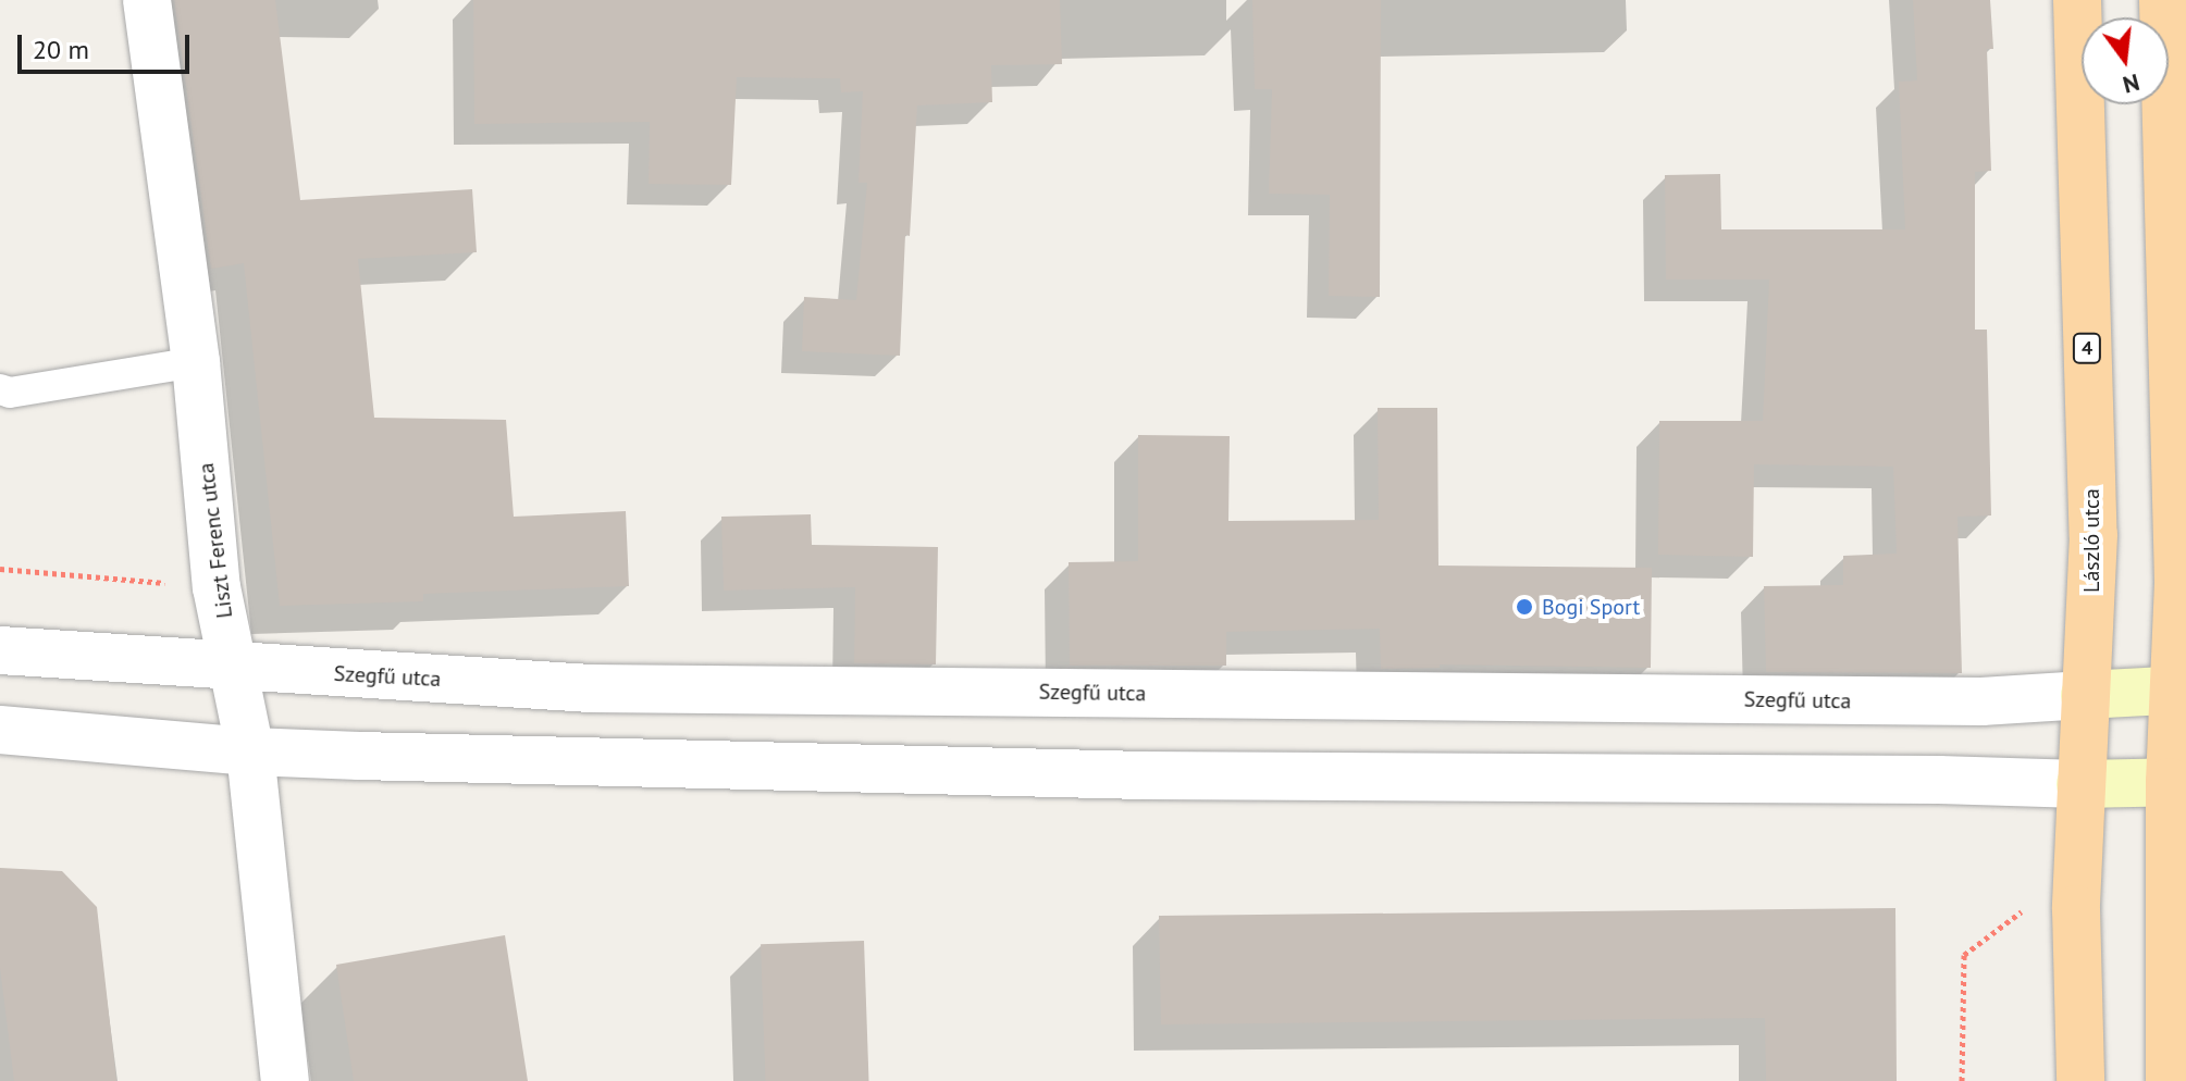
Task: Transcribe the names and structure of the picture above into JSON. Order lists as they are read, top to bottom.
{
  "streets": {
    "main road": ["4", "László utca"],
    "street": ["Liszt Ferenc utca", "Szegfű utca"]
  },
  "crossings": [
    ["Liszt Ferenc utca", "Szegfű utca"],
    ["László utca", "Szegfű utca"]
  ],
  "places": ["Bogi Sport"],
  "scale_bar": "20 m",
  "north": "bottom"
}
